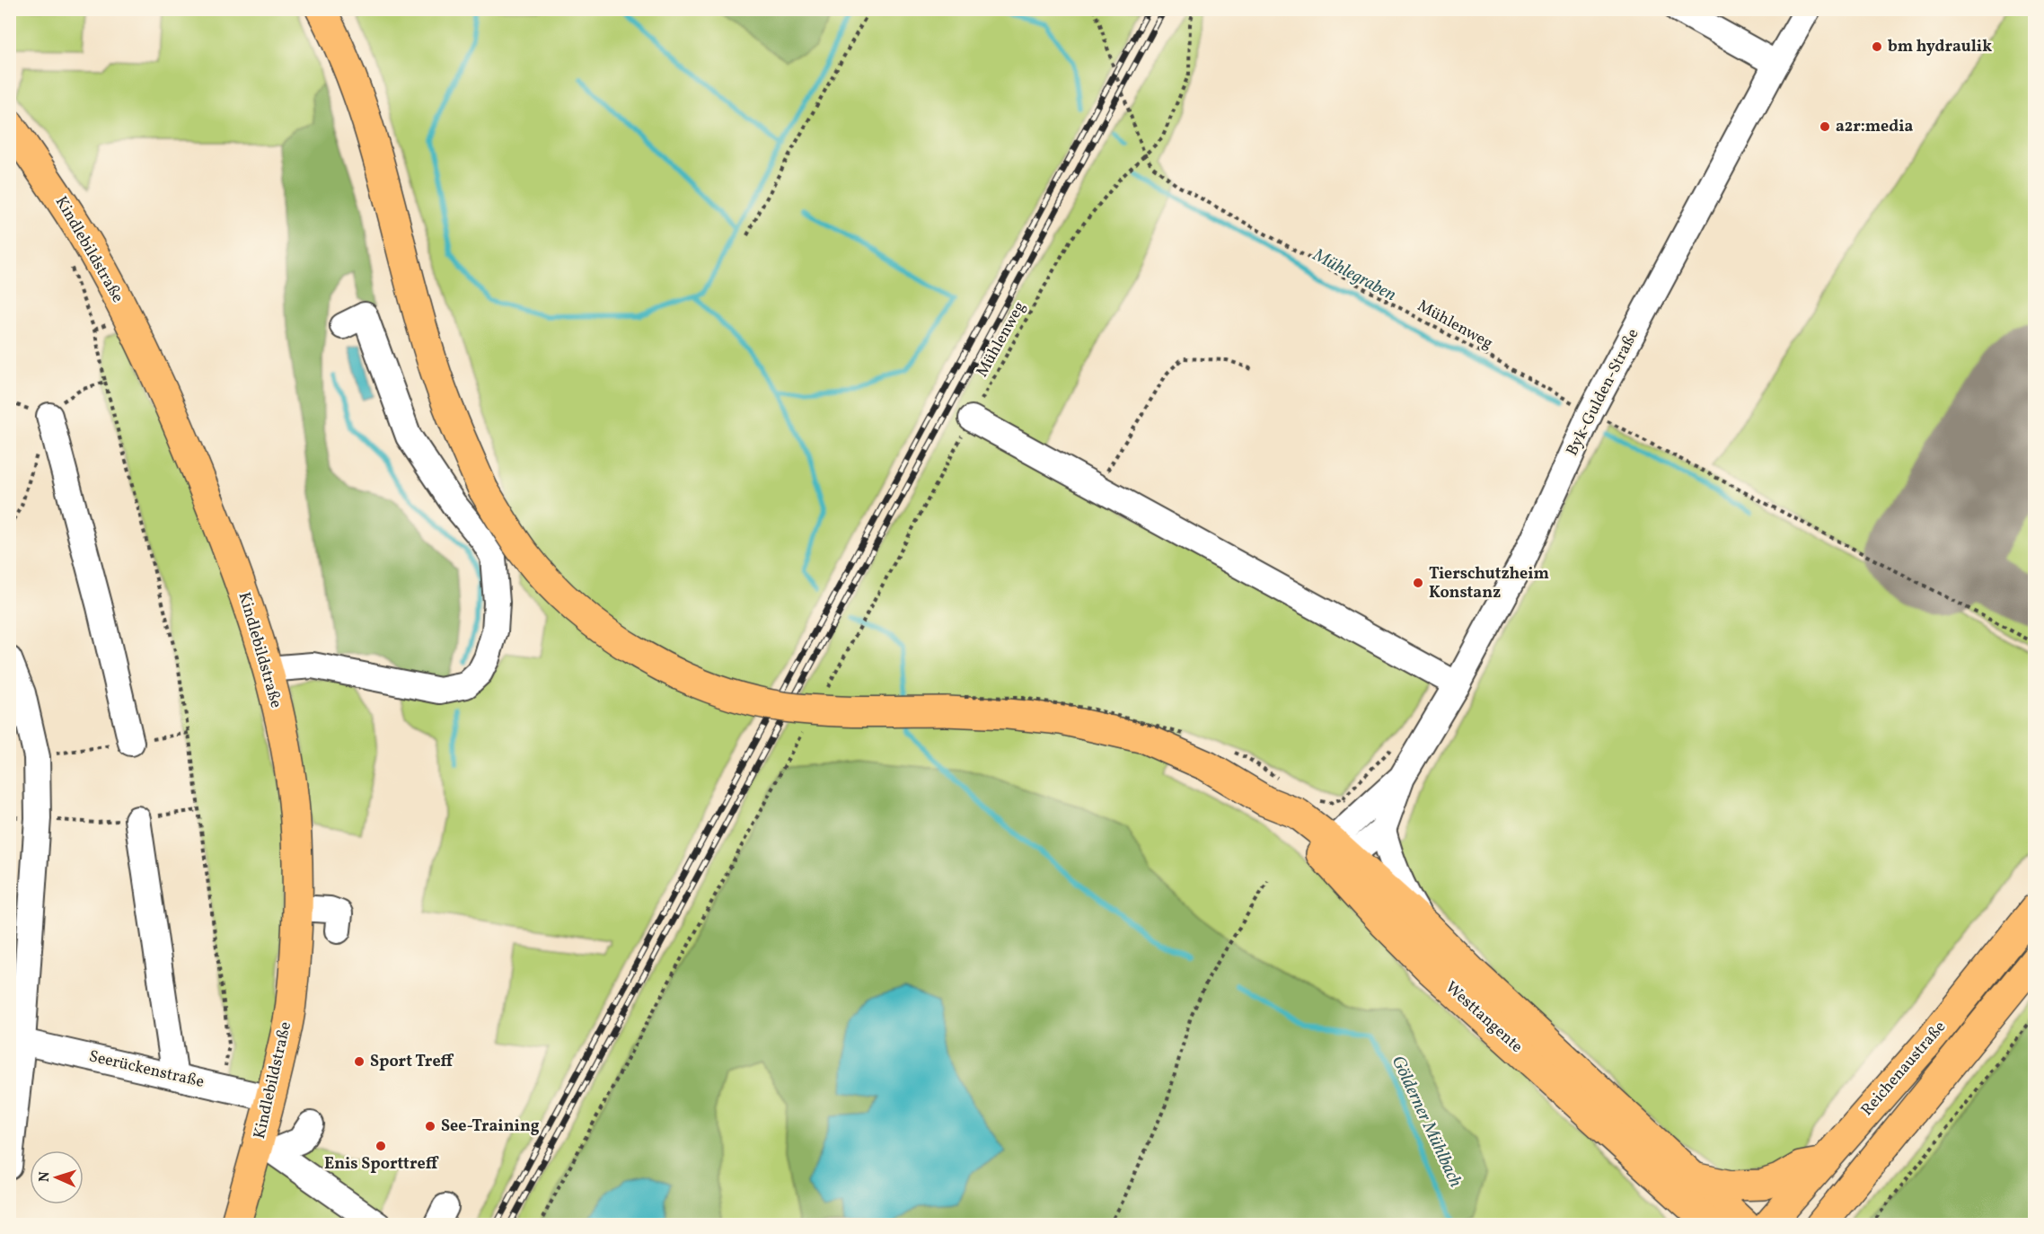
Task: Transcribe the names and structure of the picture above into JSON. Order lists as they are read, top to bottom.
{
  "streets": {
    "main road": ["Kindlebildstraße", "Westtangente", "Reichenaustraße"],
    "street": ["Byk-Gulden-Straße", "Seerückenstraße"],
    "path": ["Mühlenweg"]
  },
  "crossings": [
    ["Kindlebildstraße", "Seerückenstraße"],
    ["Mühlenweg", "Byk-Gulden-Straße"],
    ["Byk-Gulden-Straße", "Westtangente"]
  ],
  "water": ["Mühlegraben", "Gölderner Mühlbach"],
  "places": [
    "bm hydraulik",
    "a2r:media",
    "Tierschutzheim Konstanz",
    "Sport Treff",
    "See-Training",
    "Enis Sporttreff"
  ],
  "north": "left"
}
